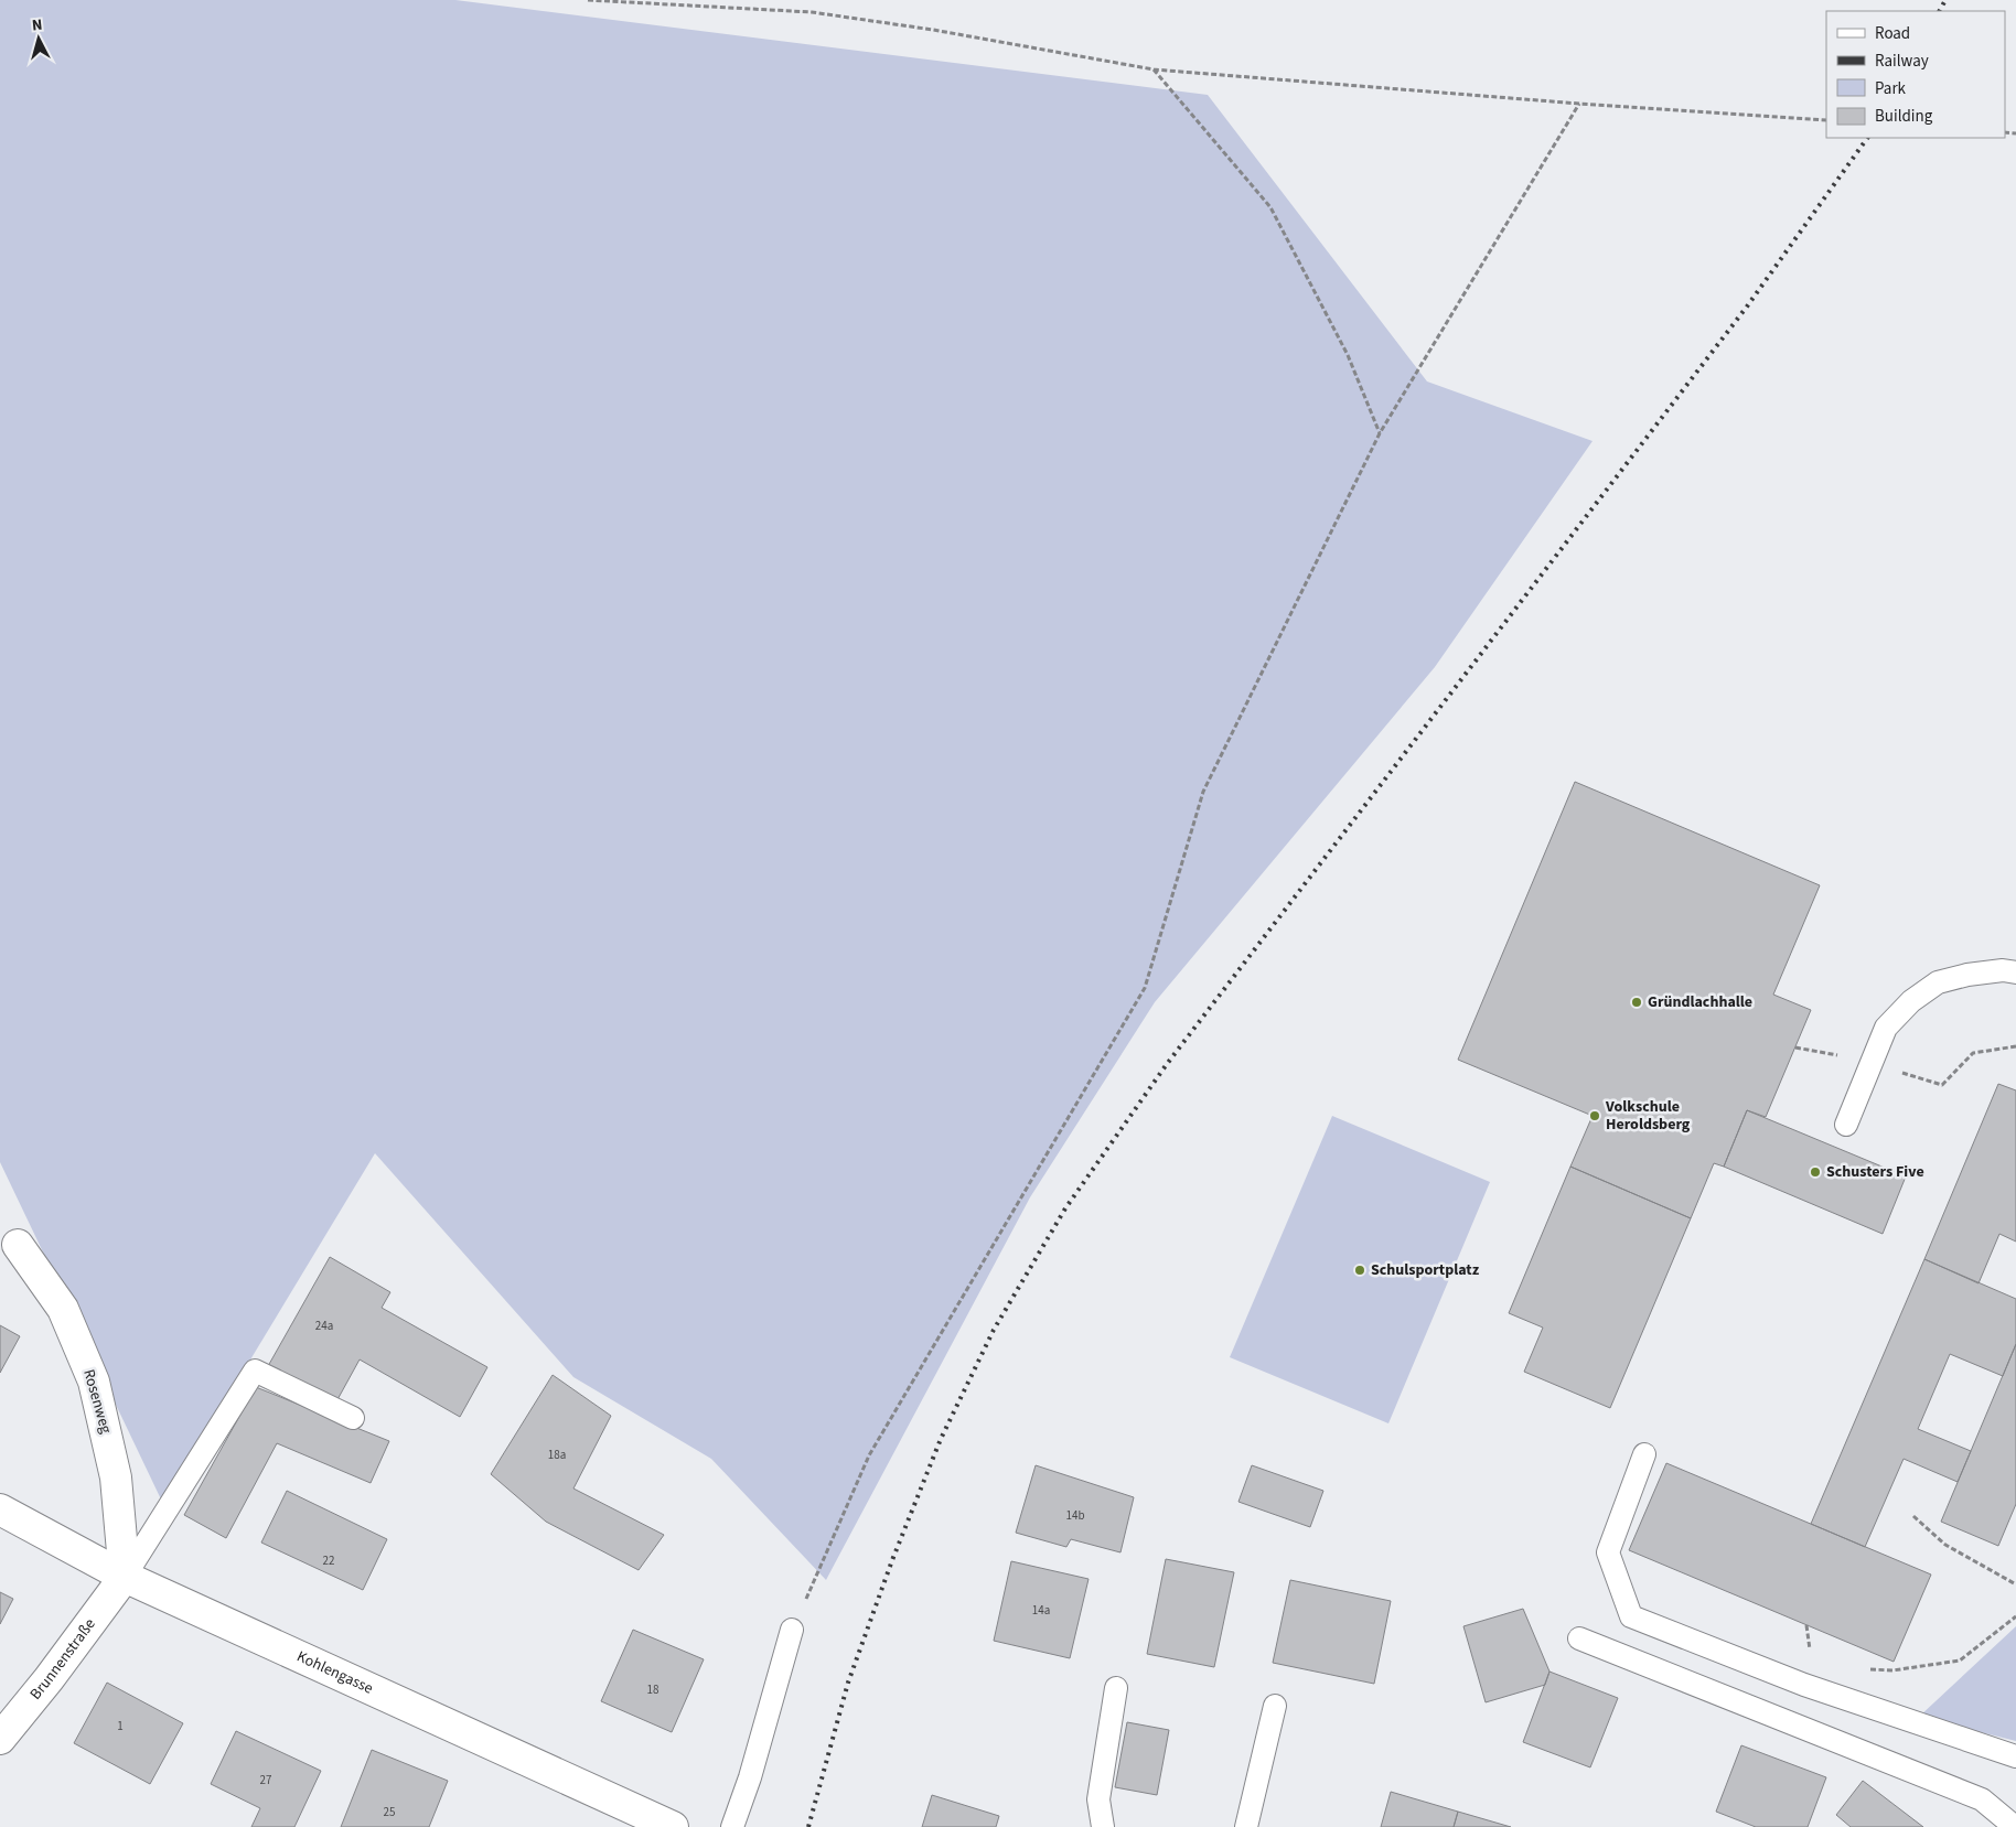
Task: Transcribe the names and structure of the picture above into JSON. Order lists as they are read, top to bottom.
{
  "streets": {
    "street": ["Rosenweg", "Brunnenstraße", "Kohlengasse"]
  },
  "crossings": [
    ["Rosenweg", "Brunnenstraße"],
    ["Rosenweg", "Kohlengasse"],
    ["Brunnenstraße", "Kohlengasse"]
  ],
  "places": [
    "Gründlachhalle",
    "Volkschule Heroldsberg",
    "Schusters Five",
    "Schulsportplatz"
  ],
  "house_numbers": [
    "24a",
    "18a",
    "14b",
    "22",
    "14a",
    "18",
    "1",
    "27",
    "25"
  ],
  "legend": [
    "Road",
    "Railway",
    "Park",
    "Building"
  ],
  "north": "top"
}
